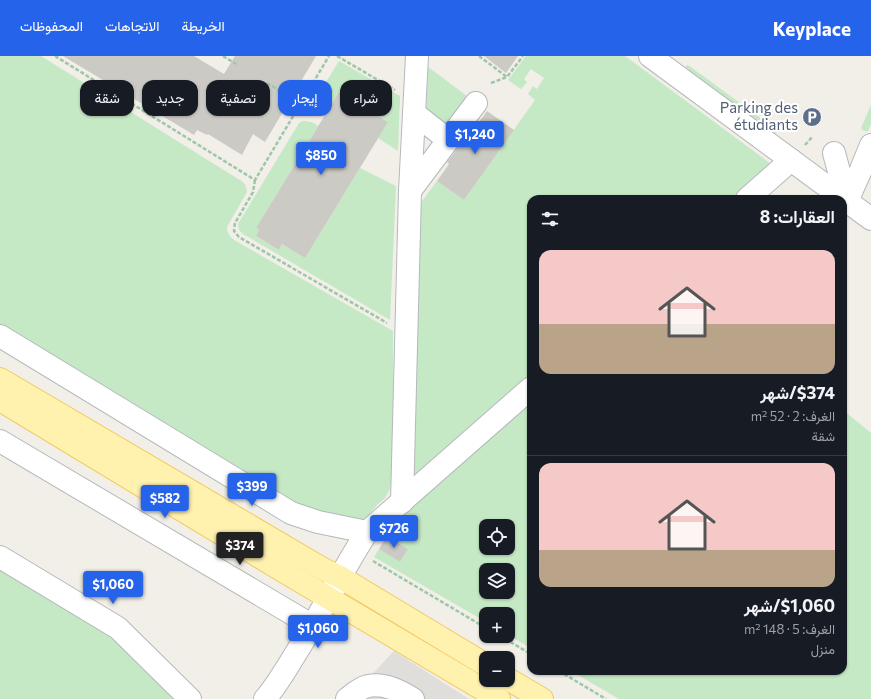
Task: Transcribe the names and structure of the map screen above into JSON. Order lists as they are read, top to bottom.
{
  "places": {
    "parking": ["Parking des étudiants"]
  },
  "page": {
    "header": "Keyplace",
    "nav": ["الخريطة", "الاتجاهات", "المحفوظات"],
    "chip": [
      "شراء",
      "إيجار",
      "تصفية",
      "جديد",
      "شقة"
    ],
    "price": [
      "$1,240",
      "$850",
      "$399",
      "$582",
      "$726",
      "$374",
      "$1,060",
      "$1,060"
    ],
    "heading": "العقارات: 8",
    "list": [
      {
        "name": "$374/شهر",
        "note": "الغرف: 2 · 52 m² · شقة"
      },
      {
        "name": "$1,060/شهر",
        "note": "الغرف: 5 · 148 m² · منزل"
      }
    ],
    "map_buttons": ["+", "−"]
  }
}
